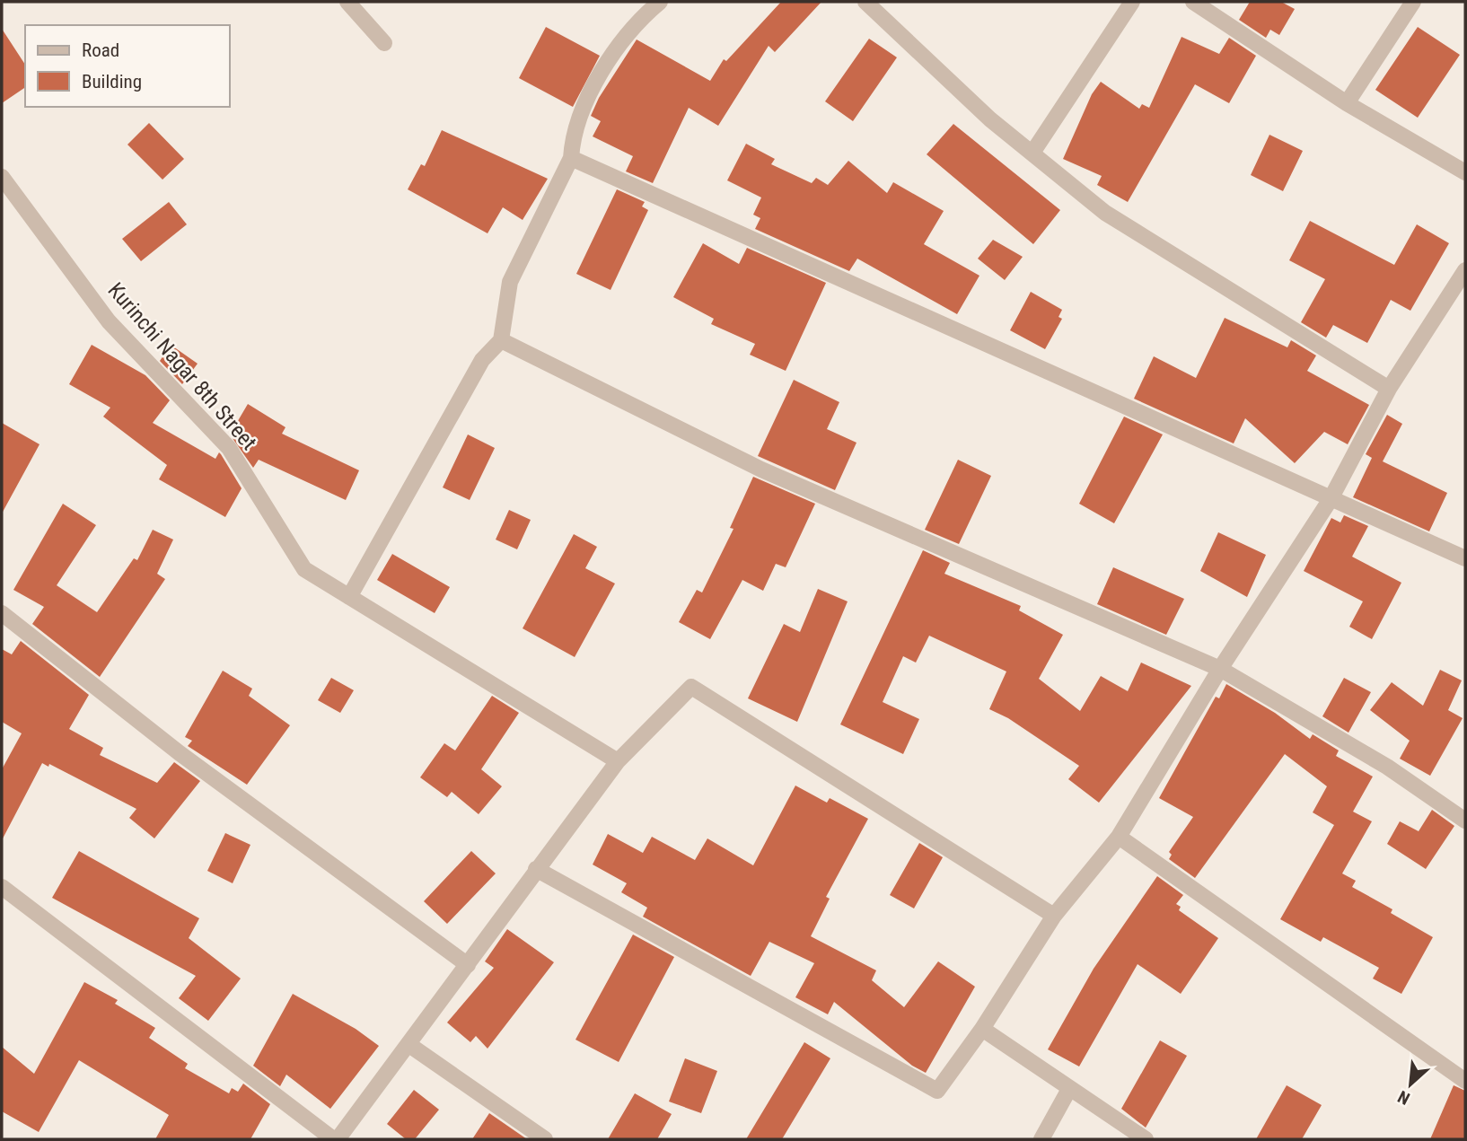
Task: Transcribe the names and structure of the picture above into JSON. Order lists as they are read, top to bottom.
{
  "streets": {
    "street": ["Kurinchi Nagar 8th Street"]
  },
  "legend": ["Road", "Building"],
  "north": "bottom left"
}
